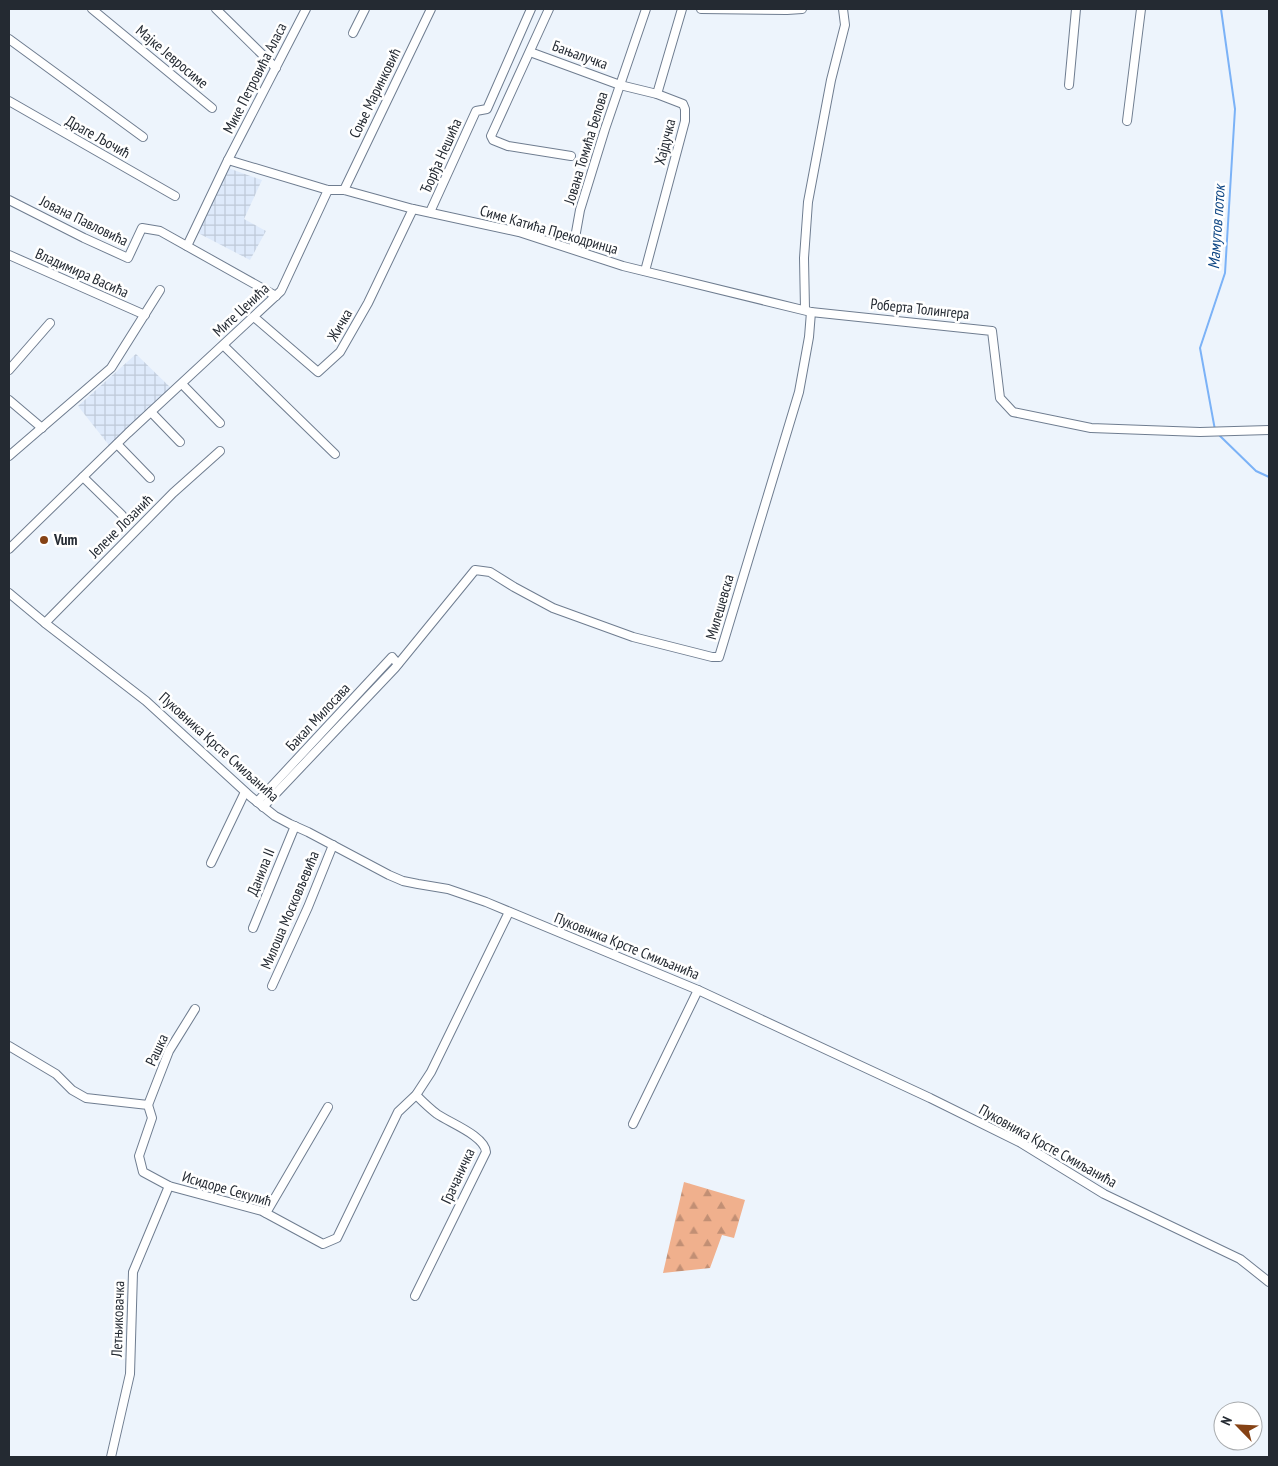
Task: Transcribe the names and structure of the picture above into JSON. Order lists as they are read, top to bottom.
{
  "streets": {
    "street": [
      "Бањалучка",
      "Мајке Јевросиме",
      "Мике Петровића Аласа",
      "Соње Маринковић",
      "Драге Љочић",
      "Хајдучка",
      "Јована Томића Белова",
      "Ђорђа Нешића",
      "Јована Павловића",
      "Симе Катића Прекодринца",
      "Владимира Васића",
      "Роберта Толингера",
      "Мите Ценића",
      "Жичка",
      "Јелене Лозанић",
      "Милешевска",
      "Бакал Милосава",
      "Пуковника Крсте Смиљанића",
      "Данила II",
      "Милоша Московљевића",
      "Рашка",
      "Грачаничка",
      "Исидоре Секулић",
      "Летњиковачка"
    ]
  },
  "crossings": [
    ["Бањалучка", "Хајдучка"],
    ["Бањалучка", "Јована Томића Белова"],
    ["Мике Петровића Аласа", "Јована Павловића"],
    ["Мике Петровића Аласа", "Симе Катића Прекодринца"],
    ["Соње Маринковић", "Симе Катића Прекодринца"],
    ["Хајдучка", "Симе Катића Прекодринца"],
    ["Јована Томића Белова", "Симе Катића Прекодринца"],
    ["Ђорђа Нешића", "Симе Катића Прекодринца"],
    ["Симе Катића Прекодринца", "Роберта Толингера"],
    ["Симе Катића Прекодринца", "Мите Ценића"],
    ["Симе Катића Прекодринца", "Жичка"],
    ["Симе Катића Прекодринца", "Милешевска"],
    ["Роберта Толингера", "Милешевска"],
    ["Мите Ценића", "Жичка"],
    ["Јелене Лозанић", "Пуковника Крсте Смиљанића"],
    ["Милешевска", "Бакал Милосава"],
    ["Бакал Милосава", "Пуковника Крсте Смиљанића"],
    ["Пуковника Крсте Смиљанића", "Данила II"],
    ["Пуковника Крсте Смиљанића", "Милоша Московљевића"],
    ["Пуковника Крсте Смиљанића", "Исидоре Секулић"],
    ["Рашка", "Исидоре Секулић"],
    ["Грачаничка", "Исидоре Секулић"],
    ["Исидоре Секулић", "Летњиковачка"]
  ],
  "water": ["Мамутов поток"],
  "places": ["Vum"],
  "north": "top left"
}
